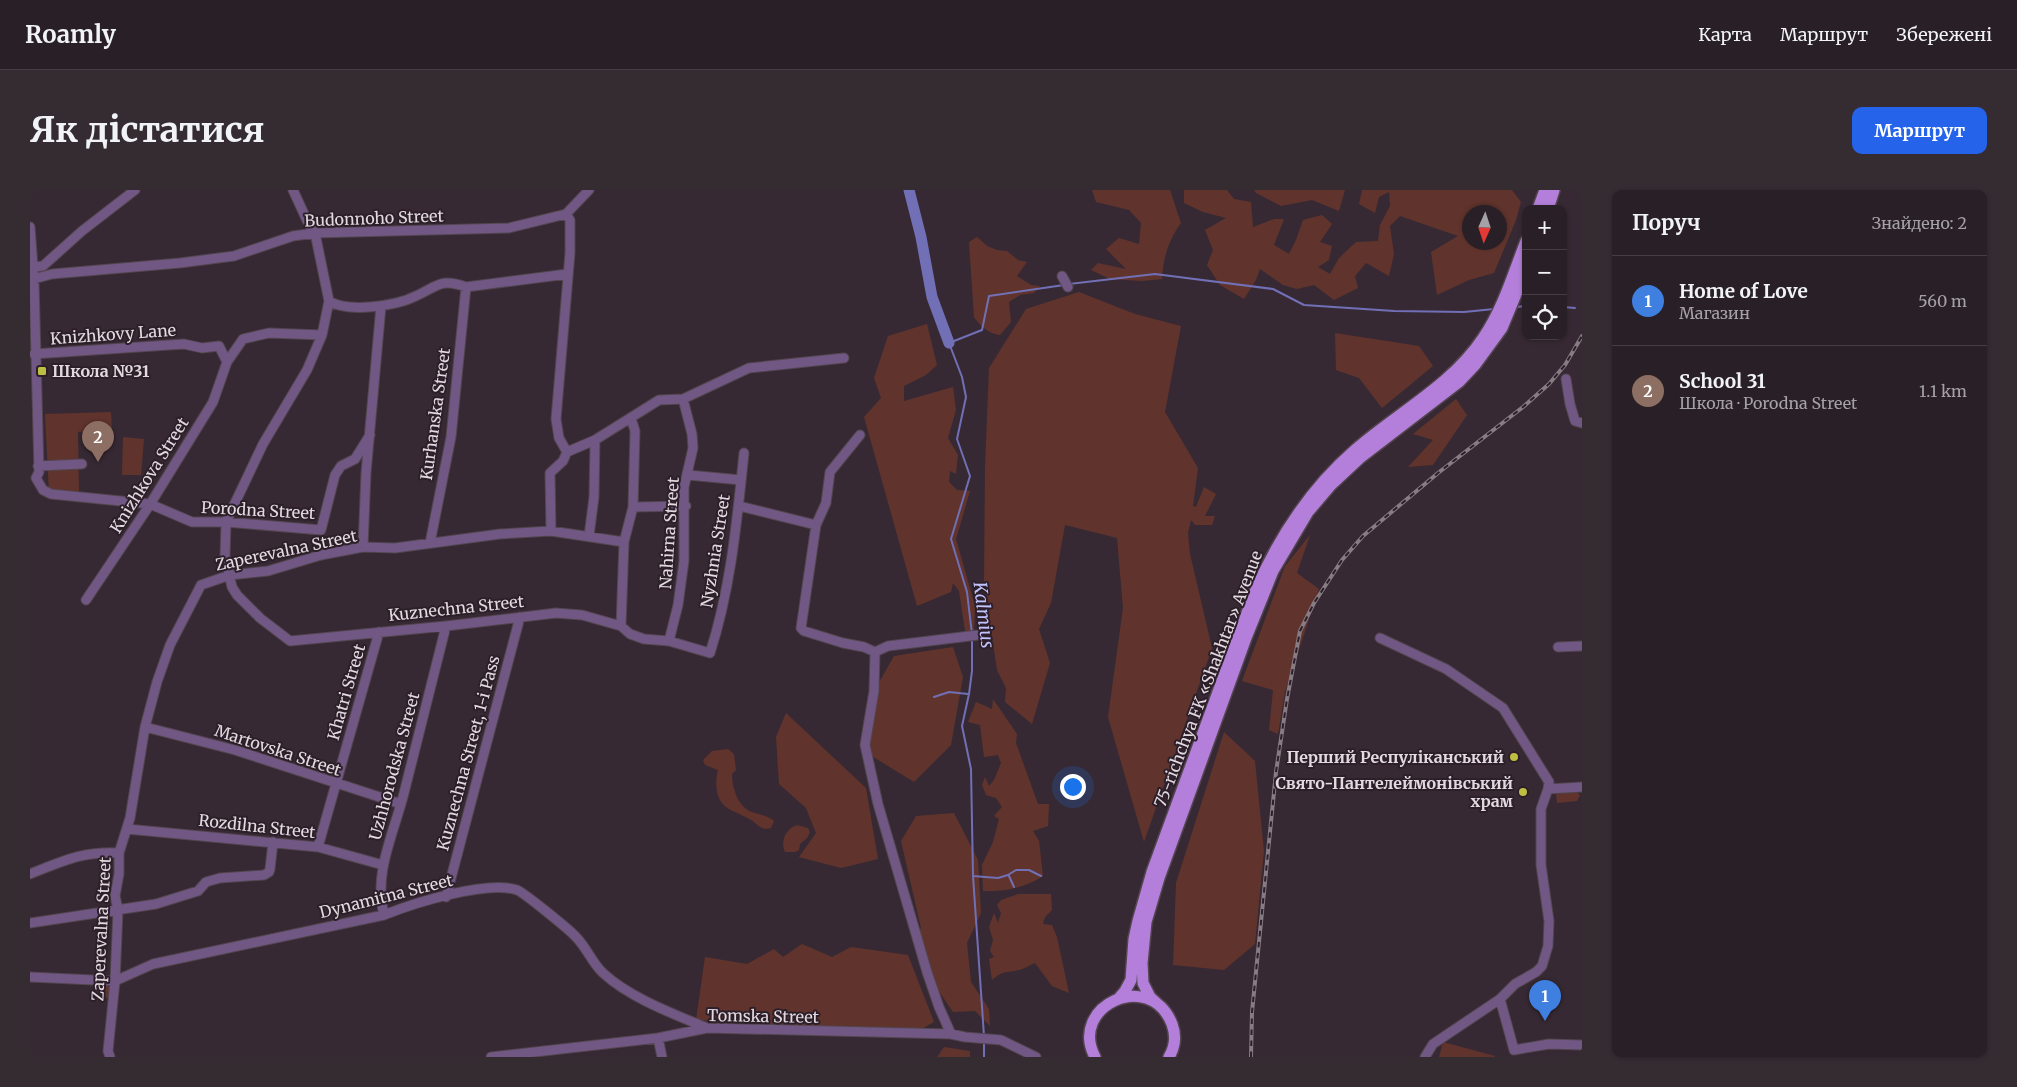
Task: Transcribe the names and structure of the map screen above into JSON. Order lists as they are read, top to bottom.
{
  "streets": {
    "main road": ["75-richchya FK «Shakhtar» Avenue"],
    "street": [
      "Budonnoho Street",
      "Knizhkovy Lane",
      "Kurhanska Street",
      "Knizhkova Street",
      "Porodna Street",
      "Nahirna Street",
      "Zaperevalna Street",
      "Nyzhnia Street",
      "Kuznechna Street",
      "Khatri Street",
      "Martovska Street",
      "Kuznechna Street, 1-i Pass",
      "Uzhhorodska Street",
      "Rozdilna Street",
      "Dynamitna Street",
      "Tomska Street"
    ]
  },
  "crossings": [
    ["Knizhkovy Lane", "Knizhkova Street"],
    ["Kurhanska Street", "Zaperevalna Street"],
    ["Knizhkova Street", "Porodna Street"],
    ["Porodna Street", "Zaperevalna Street"],
    ["Porodna Street", "Kuznechna Street"],
    ["Nahirna Street", "Kuznechna Street"],
    ["Zaperevalna Street", "Kuznechna Street"],
    ["Zaperevalna Street", "Martovska Street"],
    ["Zaperevalna Street", "Rozdilna Street"],
    ["Zaperevalna Street", "Dynamitna Street"],
    ["Nyzhnia Street", "Kuznechna Street"],
    ["Kuznechna Street", "Khatri Street"],
    ["Kuznechna Street", "Kuznechna Street, 1-i Pass"],
    ["Kuznechna Street", "Uzhhorodska Street"],
    ["Khatri Street", "Martovska Street"],
    ["Khatri Street", "Rozdilna Street"],
    ["Martovska Street", "Uzhhorodska Street"],
    ["Kuznechna Street, 1-i Pass", "Dynamitna Street"],
    ["Uzhhorodska Street", "Rozdilna Street"],
    ["Uzhhorodska Street", "Dynamitna Street"],
    ["Dynamitna Street", "Tomska Street"]
  ],
  "water": ["Kalmius"],
  "places": {
    "transit": ["Школа №31"],
    "other": ["Перший Респуліканський", "Свято-Пантелеймонівський храм"]
  },
  "north": "bottom",
  "page": {
    "header": "Roamly",
    "nav": ["Карта", "Маршрут", "Збережені"],
    "buttons": "Маршрут",
    "title": "Як дістатися",
    "heading": ["Поруч", "Знайдено: 2"],
    "map_buttons": ["+", "−"],
    "list": [
      {
        "mark": "1",
        "name": "Home of Love",
        "note": "Магазин",
        "value": "560 m"
      },
      {
        "mark": "2",
        "name": "School 31",
        "note": "Школа · Porodna Street",
        "value": "1.1 km"
      }
    ],
    "pins": ["2", "1"]
  }
}
